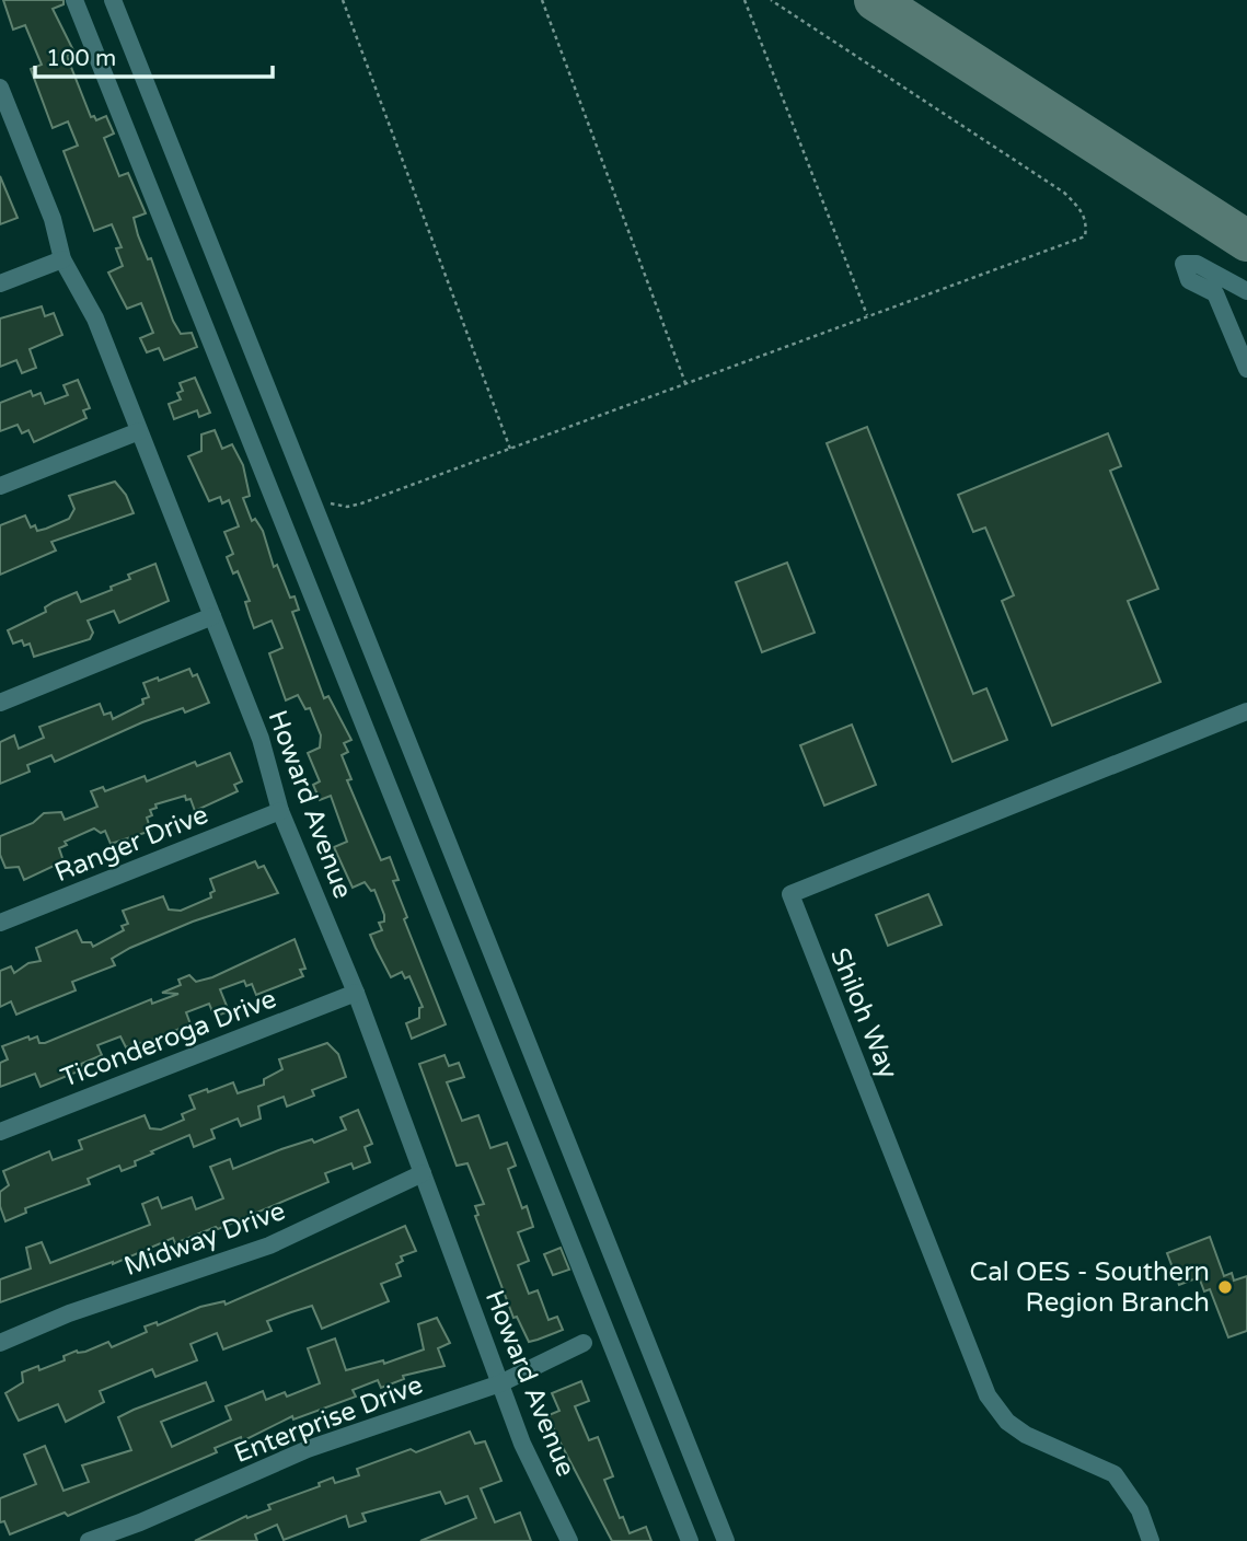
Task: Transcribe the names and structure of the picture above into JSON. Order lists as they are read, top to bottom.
{
  "streets": {
    "street": [
      "Howard Avenue",
      "Ranger Drive",
      "Shiloh Way",
      "Ticonderoga Drive",
      "Midway Drive",
      "Enterprise Drive"
    ]
  },
  "crossings": [
    ["Howard Avenue", "Ranger Drive"],
    ["Howard Avenue", "Ticonderoga Drive"],
    ["Howard Avenue", "Midway Drive"],
    ["Howard Avenue", "Enterprise Drive"]
  ],
  "places": ["Cal OES - Southern Region Branch"],
  "scale_bar": "100 m"
}
